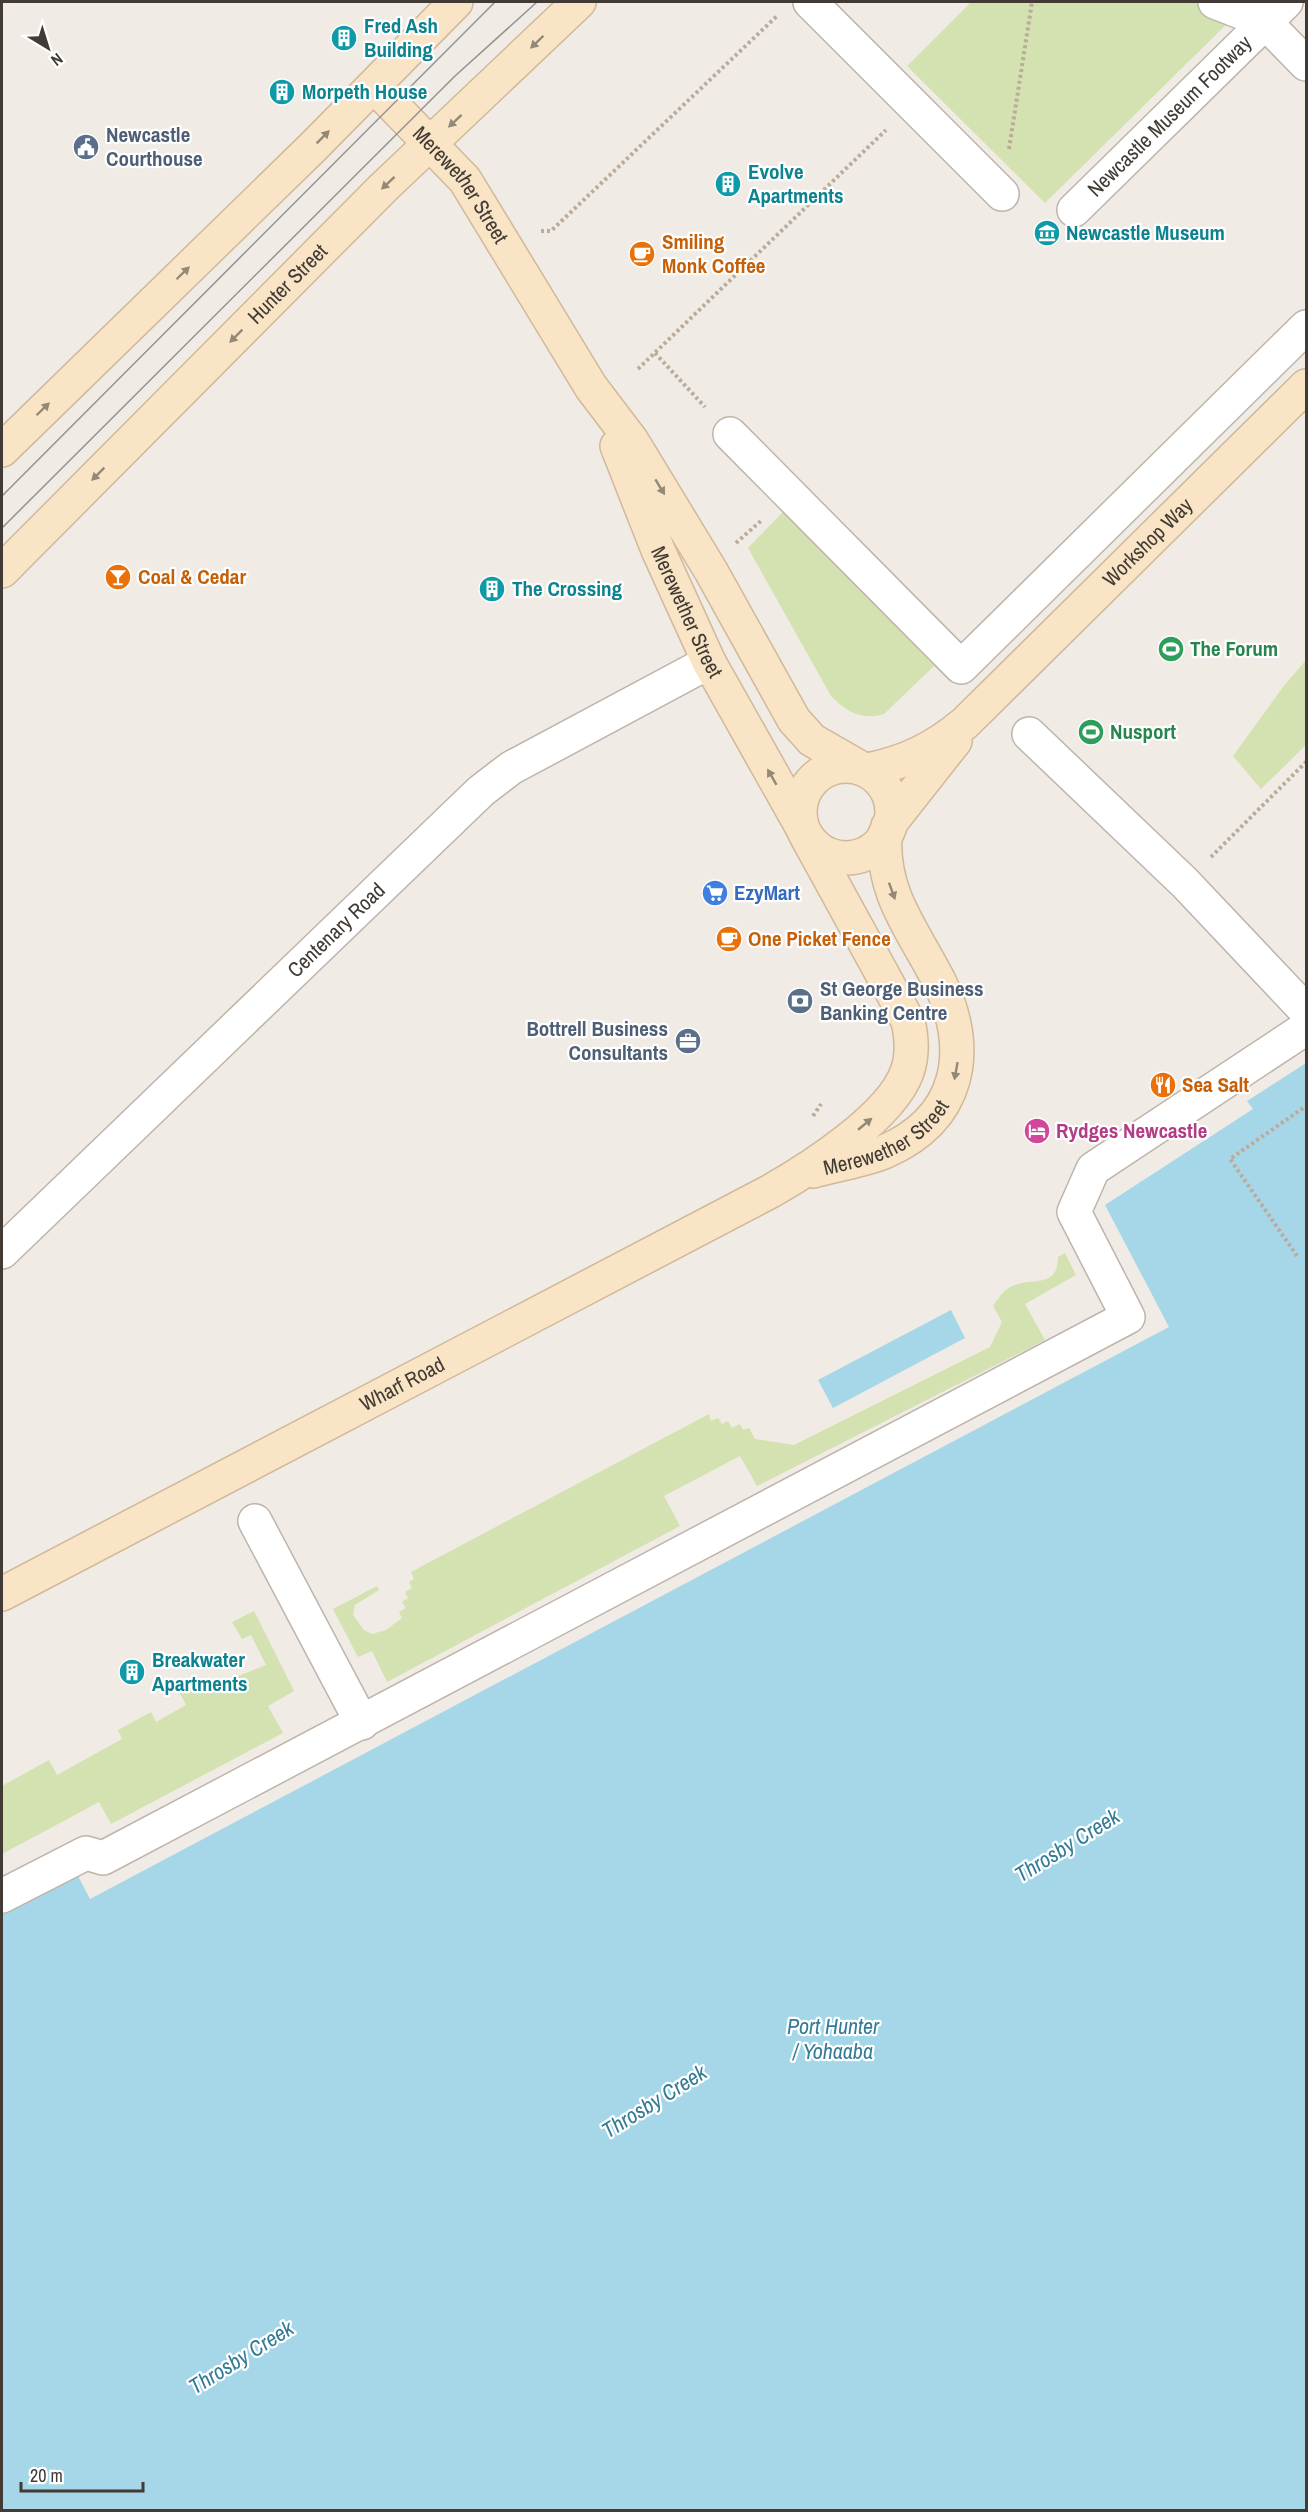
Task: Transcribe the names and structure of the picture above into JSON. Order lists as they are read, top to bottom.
{
  "streets": {
    "main road": [
      "Merewether Street",
      "Hunter Street",
      "Workshop Way",
      "Wharf Road"
    ],
    "street": ["Newcastle Museum Footway", "Centenary Road"]
  },
  "crossings": [
    ["Merewether Street", "Hunter Street"],
    ["Merewether Street", "Workshop Way"],
    ["Merewether Street", "Centenary Road"],
    ["Merewether Street", "Wharf Road"]
  ],
  "water": ["Throsby Creek", "Port Hunter / Yohaaba"],
  "places": {
    "building": [
      "Fred Ash Building",
      "Morpeth House",
      "Evolve Apartments",
      "The Crossing",
      "Breakwater Apartments"
    ],
    "public building": ["Newcastle Courthouse"],
    "museum": ["Newcastle Museum"],
    "cafe": ["Smiling Monk Coffee", "One Picket Fence"],
    "bar": ["Coal & Cedar"],
    "sports": ["The Forum", "Nusport"],
    "supermarket": ["EzyMart"],
    "bank": ["St George Business Banking Centre"],
    "office": ["Bottrell Business Consultants"],
    "restaurant": ["Sea Salt"],
    "hotel": ["Rydges Newcastle"]
  },
  "scale_bar": "20 m",
  "north": "bottom right"
}
